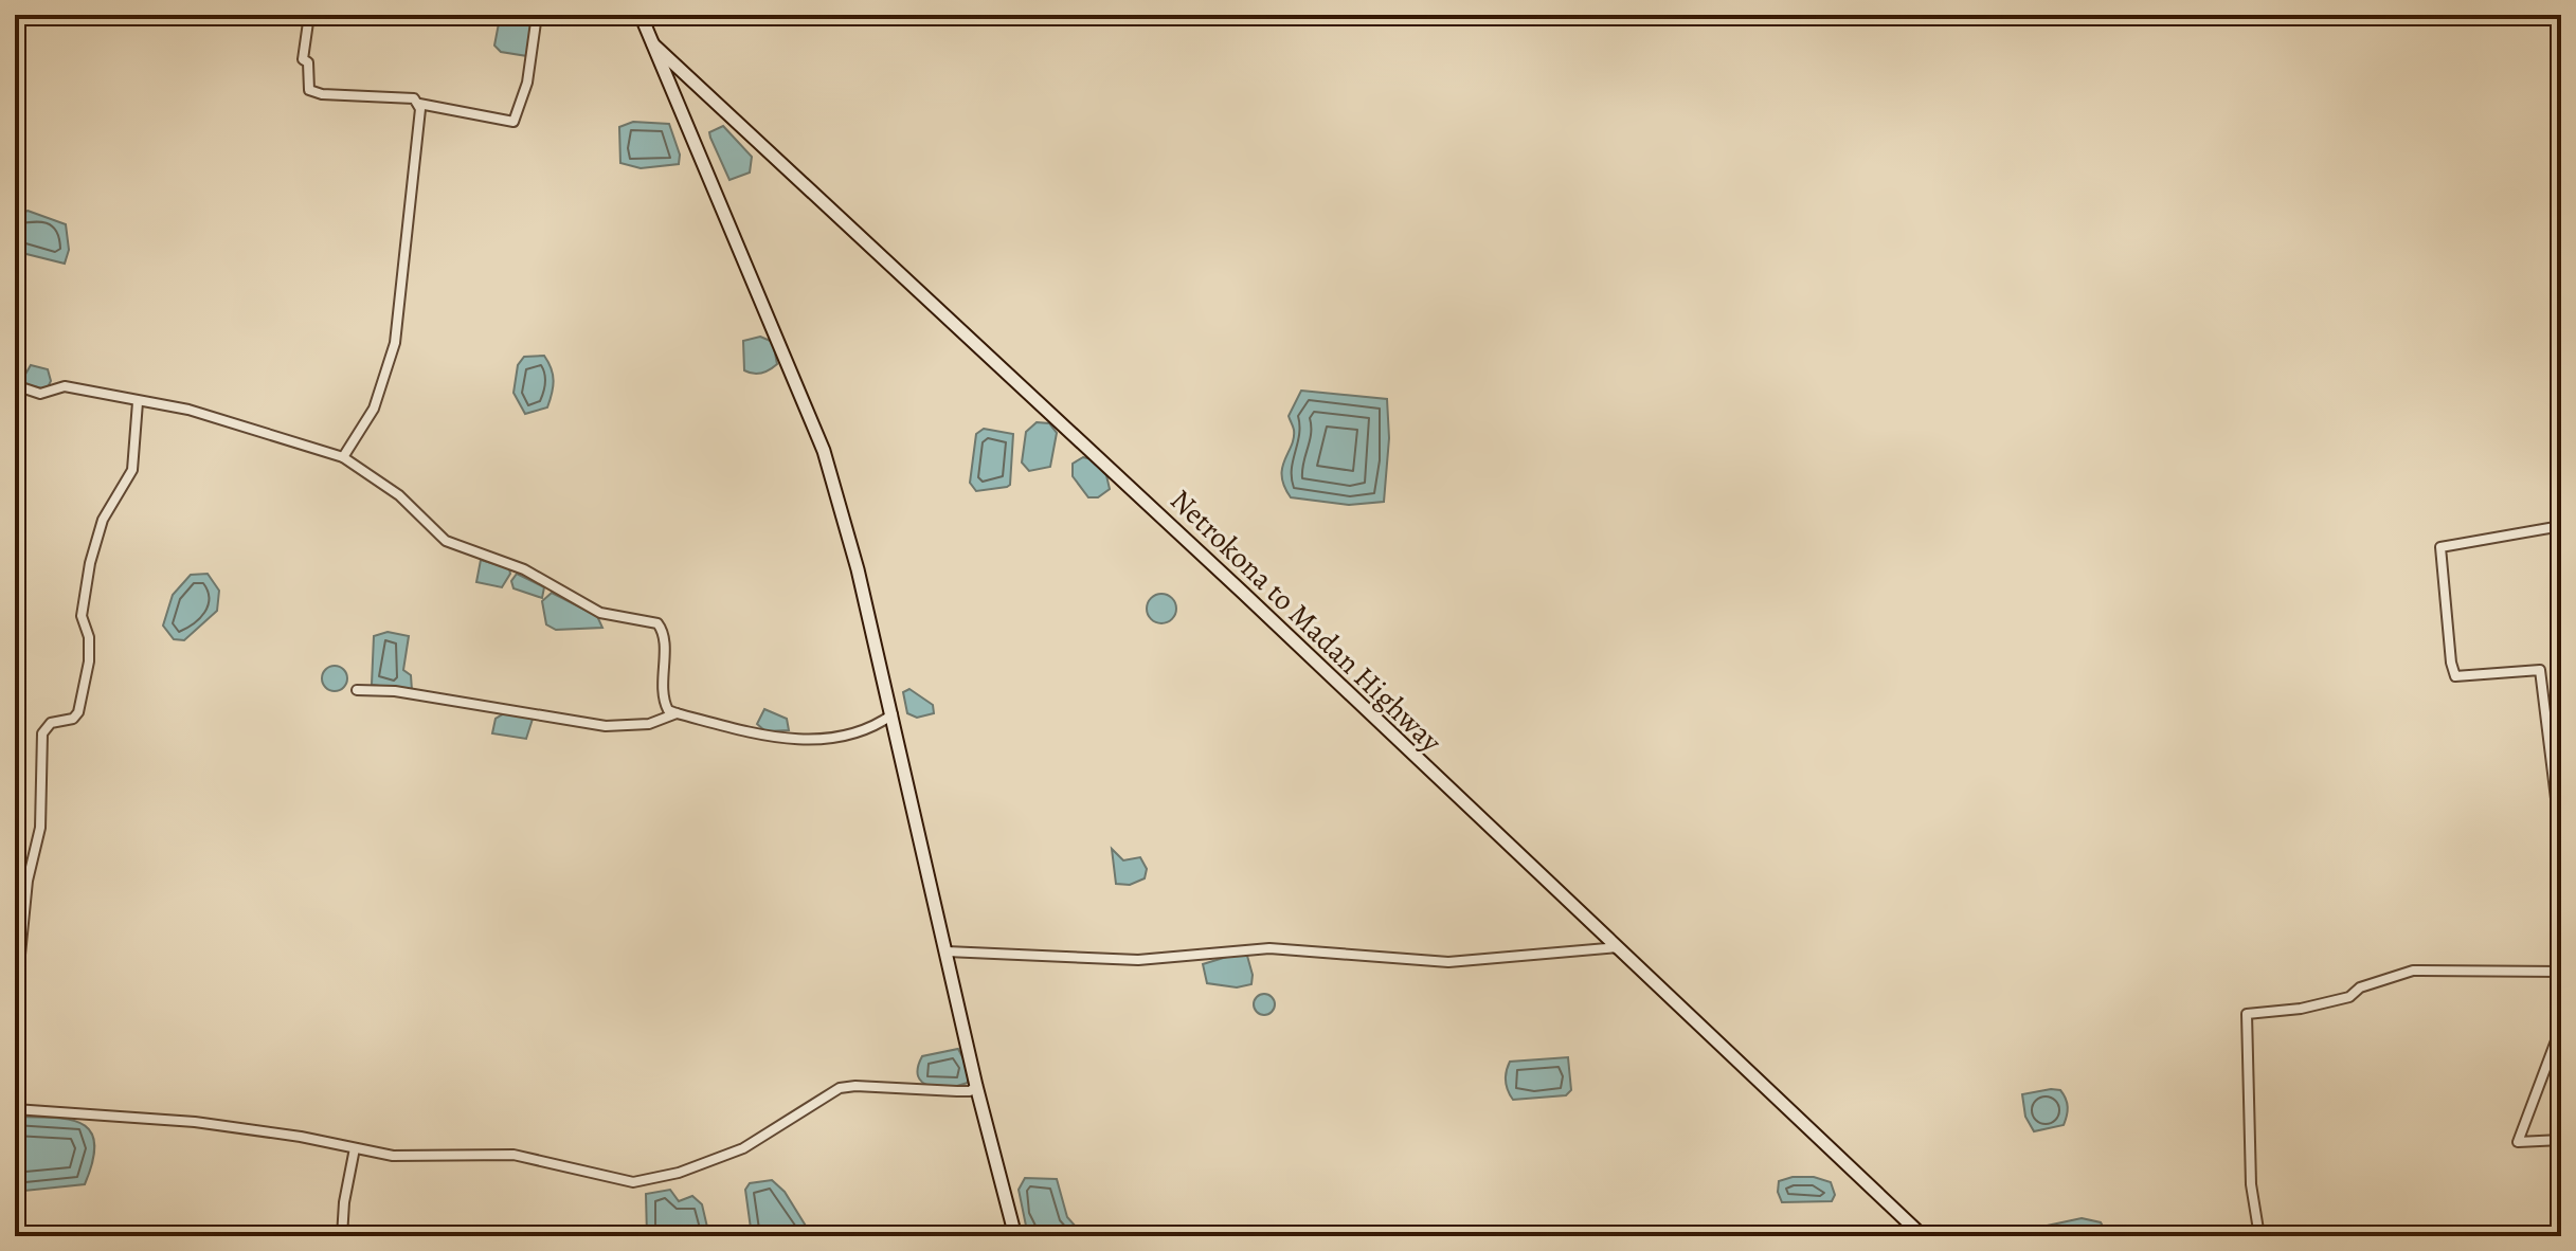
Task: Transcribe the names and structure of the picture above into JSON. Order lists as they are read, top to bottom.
{
  "streets": {
    "main road": ["Netrokona to Madan Highway"]
  }
}
